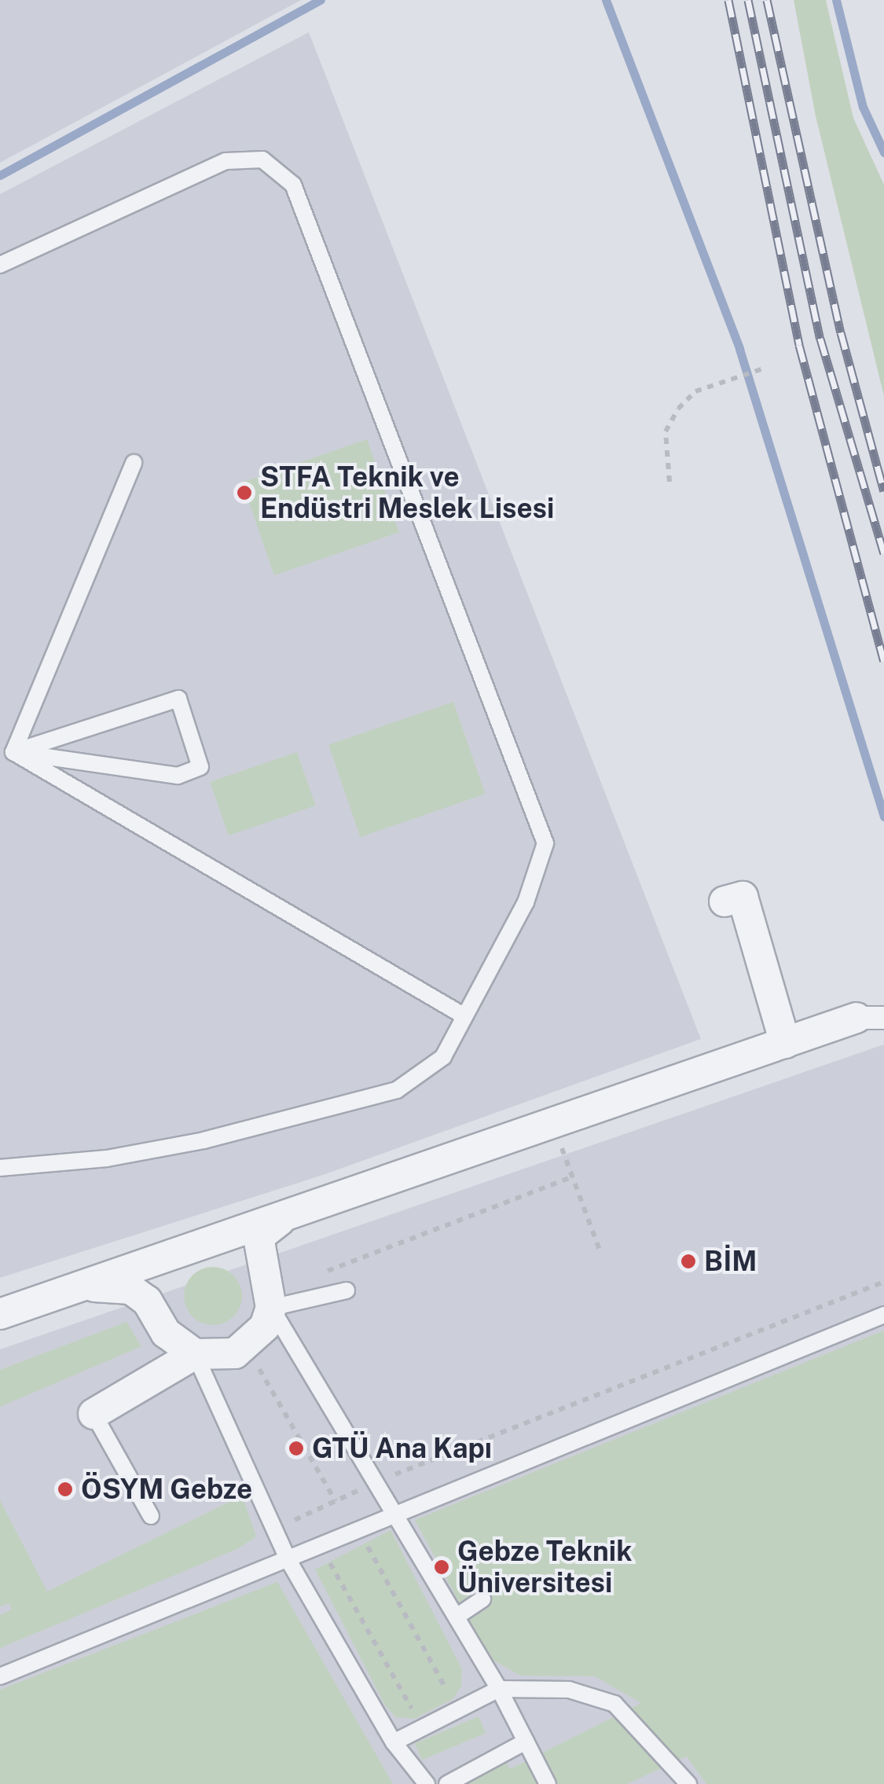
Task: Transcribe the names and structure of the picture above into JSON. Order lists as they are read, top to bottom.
{
  "places": [
    "STFA Teknik ve Endüstri Meslek Lisesi",
    "BİM",
    "GTÜ Ana Kapı",
    "ÖSYM Gebze",
    "Gebze Teknik Üniversitesi"
  ]
}
